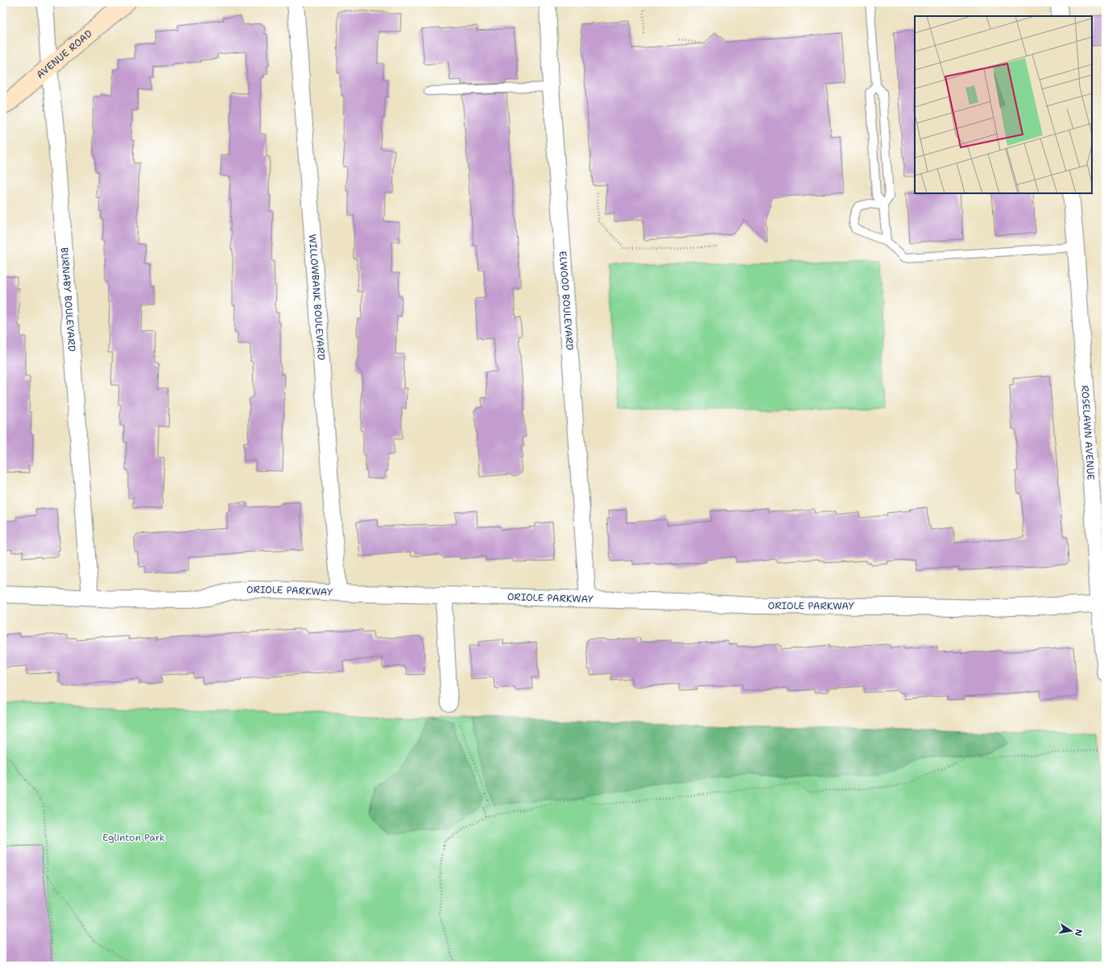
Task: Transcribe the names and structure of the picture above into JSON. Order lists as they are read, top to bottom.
{
  "streets": {
    "main road": ["AVENUE ROAD"],
    "street": [
      "WILLOWBANK BOULEVARD",
      "BURNABY BOULEVARD",
      "ELWOOD BOULEVARD",
      "ROSELAWN AVENUE",
      "ORIOLE PARKWAY"
    ]
  },
  "crossings": [
    ["AVENUE ROAD", "BURNABY BOULEVARD"],
    ["WILLOWBANK BOULEVARD", "ORIOLE PARKWAY"],
    ["BURNABY BOULEVARD", "ORIOLE PARKWAY"],
    ["ELWOOD BOULEVARD", "ORIOLE PARKWAY"],
    ["ROSELAWN AVENUE", "ORIOLE PARKWAY"]
  ],
  "parks": ["Eglinton Park"],
  "north": "right"
}
